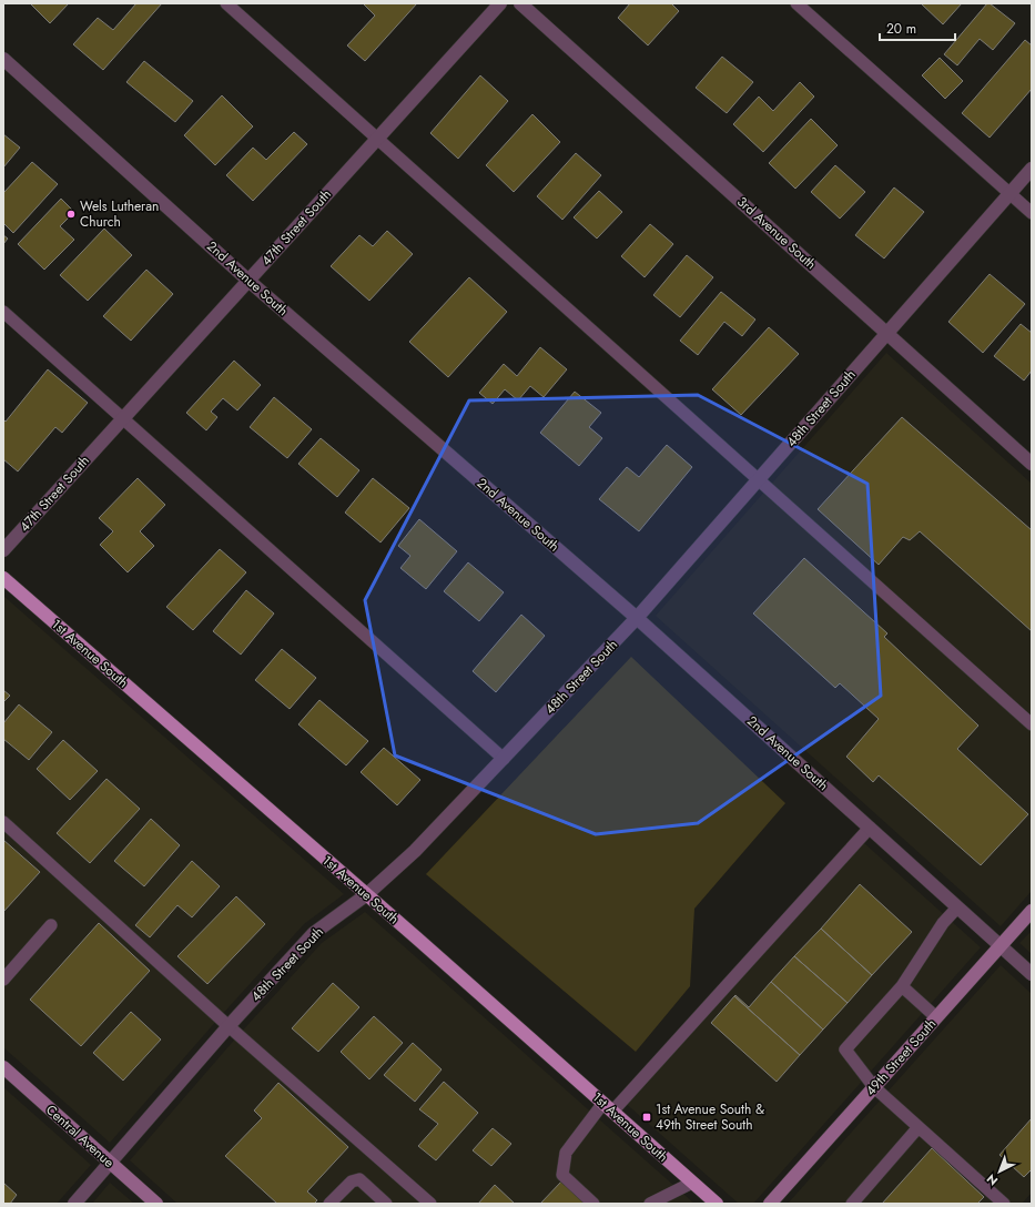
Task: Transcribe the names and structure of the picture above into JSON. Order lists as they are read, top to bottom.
{
  "streets": {
    "main road": ["1st Avenue South", "49th Street South", "Central Avenue"],
    "street": [
      "47th Street South",
      "3rd Avenue South",
      "2nd Avenue South",
      "48th Street South"
    ]
  },
  "crossings": [
    ["47th Street South", "2nd Avenue South"],
    ["3rd Avenue South", "48th Street South"],
    ["2nd Avenue South", "48th Street South"],
    ["2nd Avenue South", "49th Street South"],
    ["48th Street South", "1st Avenue South"],
    ["48th Street South", "Central Avenue"]
  ],
  "places": {
    "other": ["Wels Lutheran Church"],
    "transit": ["1st Avenue South & 49th Street South"]
  },
  "scale_bar": "20 m",
  "north": "bottom left"
}
